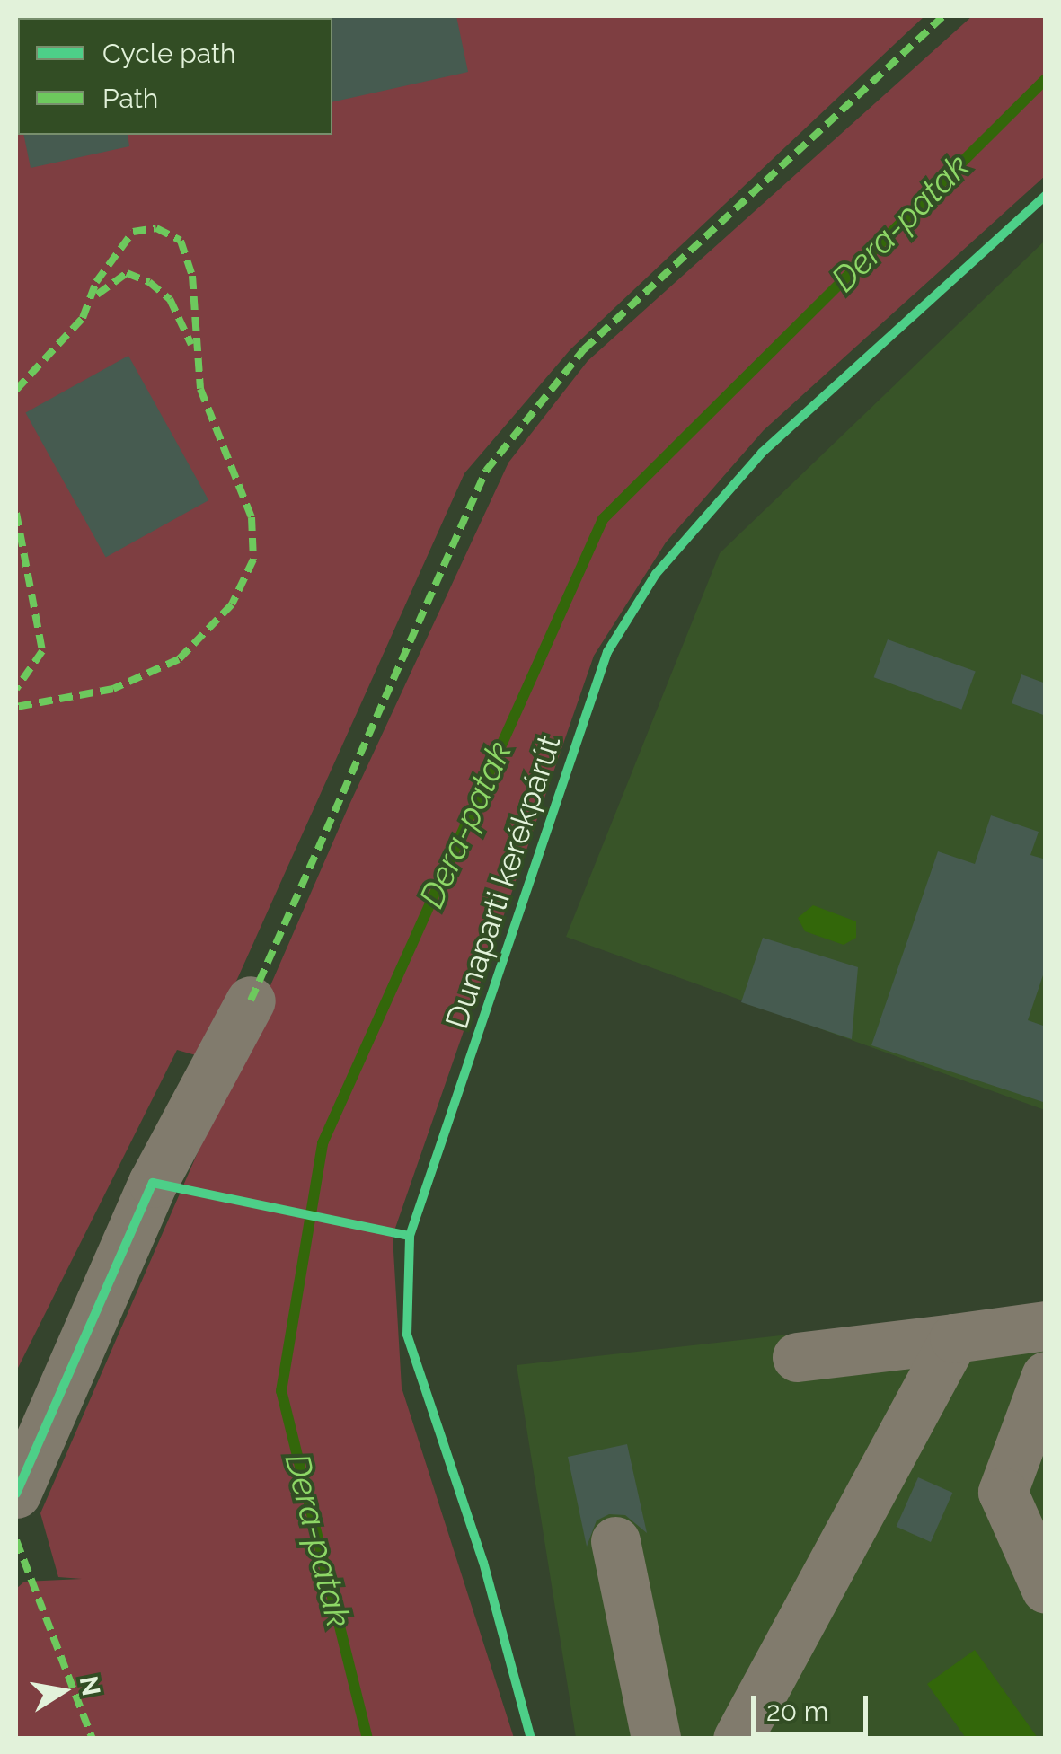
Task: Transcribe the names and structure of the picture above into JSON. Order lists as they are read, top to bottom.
{
  "streets": {
    "cycle path": ["Dunaparti kerékpárút"]
  },
  "water": ["Dera-patak"],
  "legend": ["Cycle path", "Path"],
  "scale_bar": "20 m",
  "north": "right"
}
